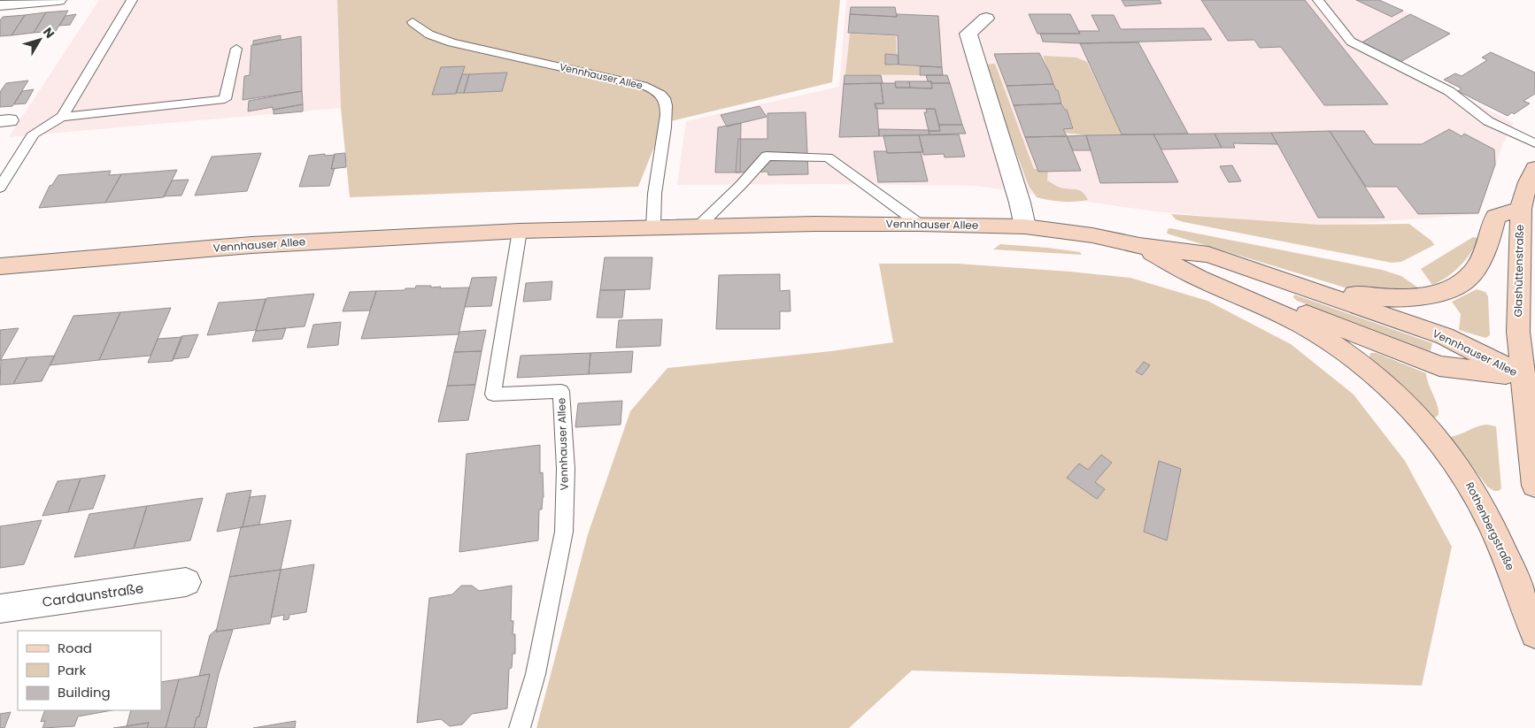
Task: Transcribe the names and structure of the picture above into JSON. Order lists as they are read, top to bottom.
{
  "streets": {
    "main road": ["Vennhauser Allee", "Glashüttenstraße", "Rothenbergstraße"],
    "street": ["Cardaunstraße"]
  },
  "crossings": [
    ["Vennhauser Allee", "Glashüttenstraße"],
    ["Vennhauser Allee", "Rothenbergstraße"]
  ],
  "legend": ["Road", "Park", "Building"],
  "north": "top right"
}
